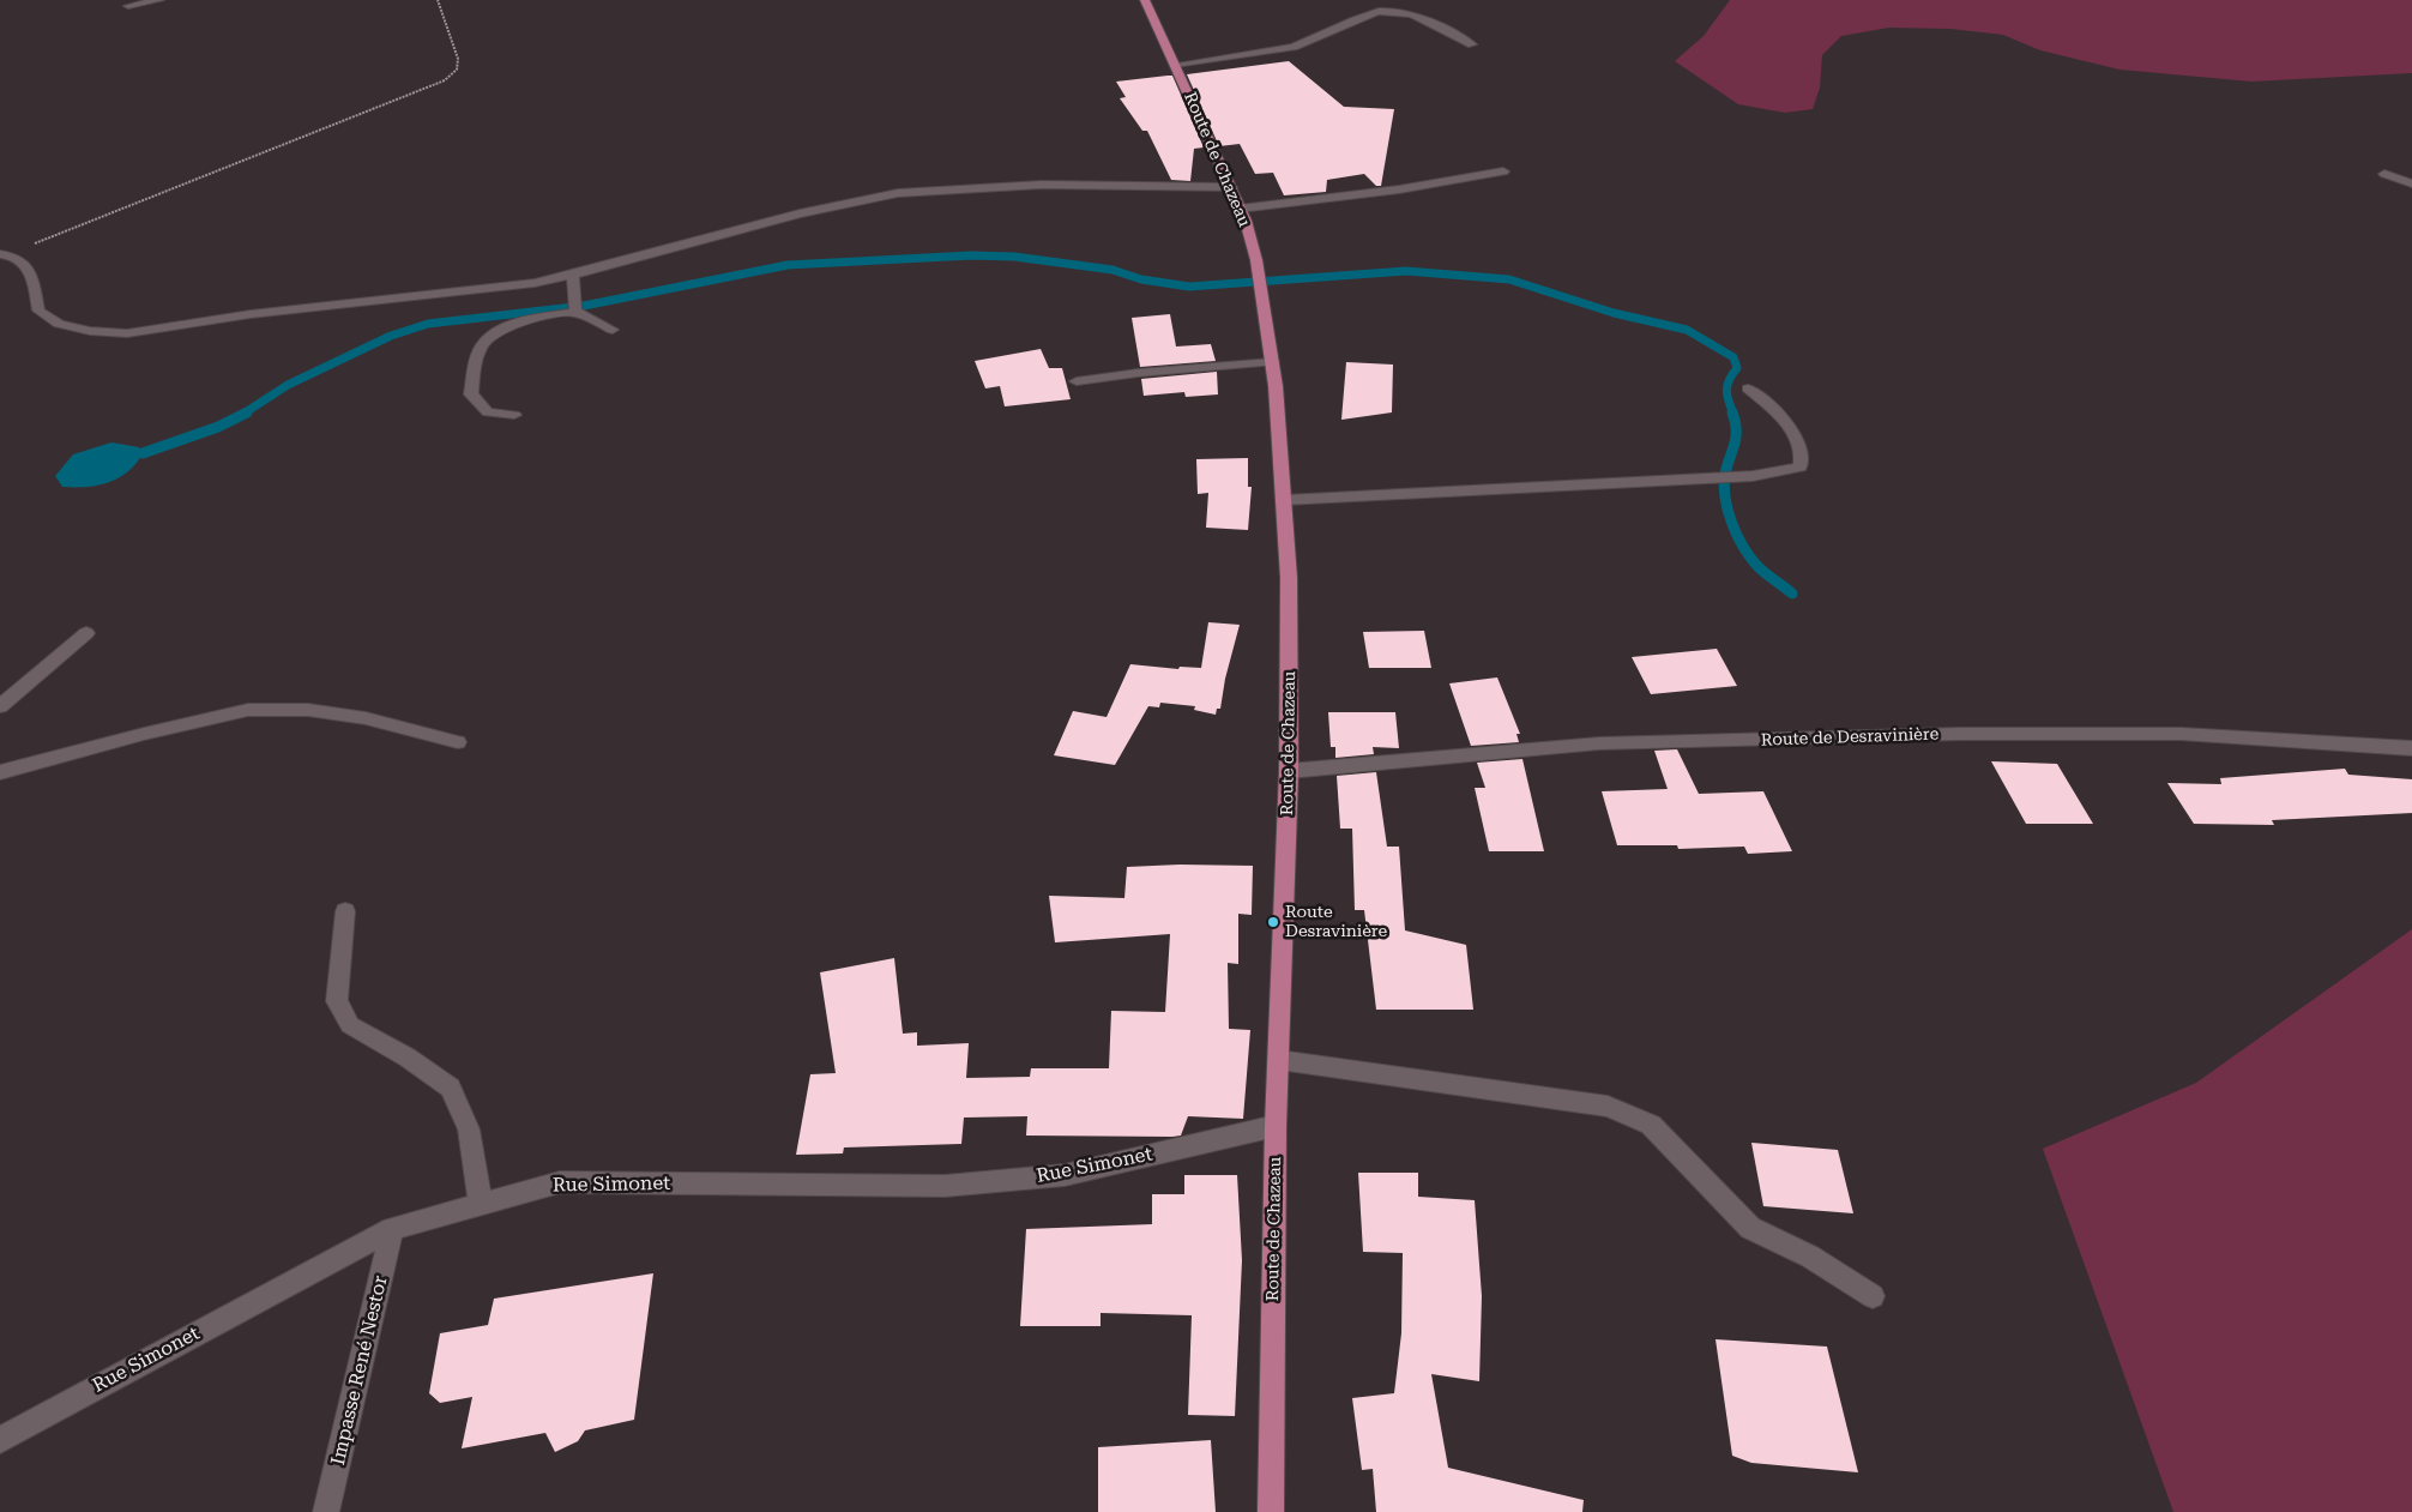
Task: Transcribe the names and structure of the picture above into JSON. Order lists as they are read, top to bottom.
{
  "streets": {
    "main road": ["Route de Chazeau"],
    "street": ["Route de Desravinière", "Rue Simonet", "Impasse René Nestor"]
  },
  "crossings": [
    ["Route de Chazeau", "Route de Desravinière"],
    ["Route de Chazeau", "Rue Simonet"],
    ["Rue Simonet", "Impasse René Nestor"]
  ],
  "places": ["Route Desravinière"]
}
